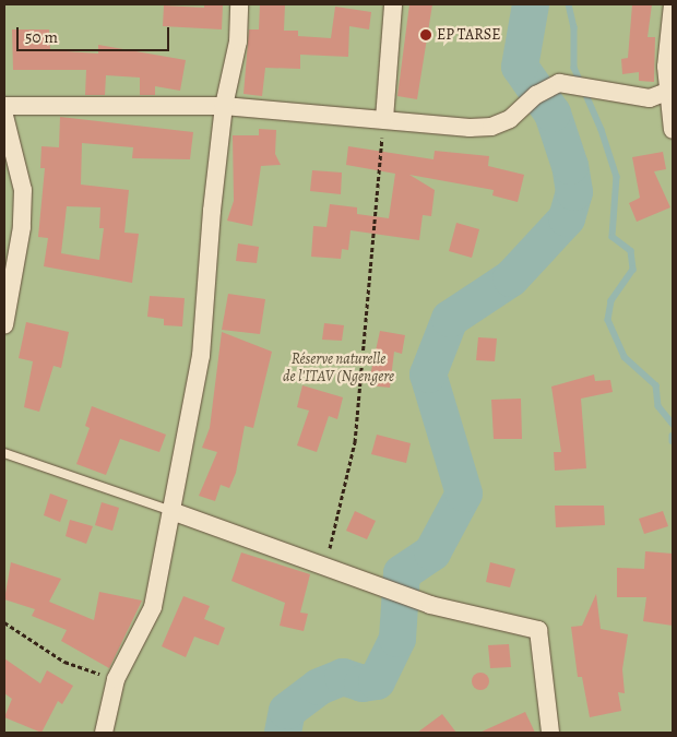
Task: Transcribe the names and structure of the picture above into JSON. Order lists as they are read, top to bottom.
{
  "parks": ["Réserve naturelle de l'ITAV (Ngengere"],
  "places": ["EP TARSE"],
  "scale_bar": "50 m"
}
